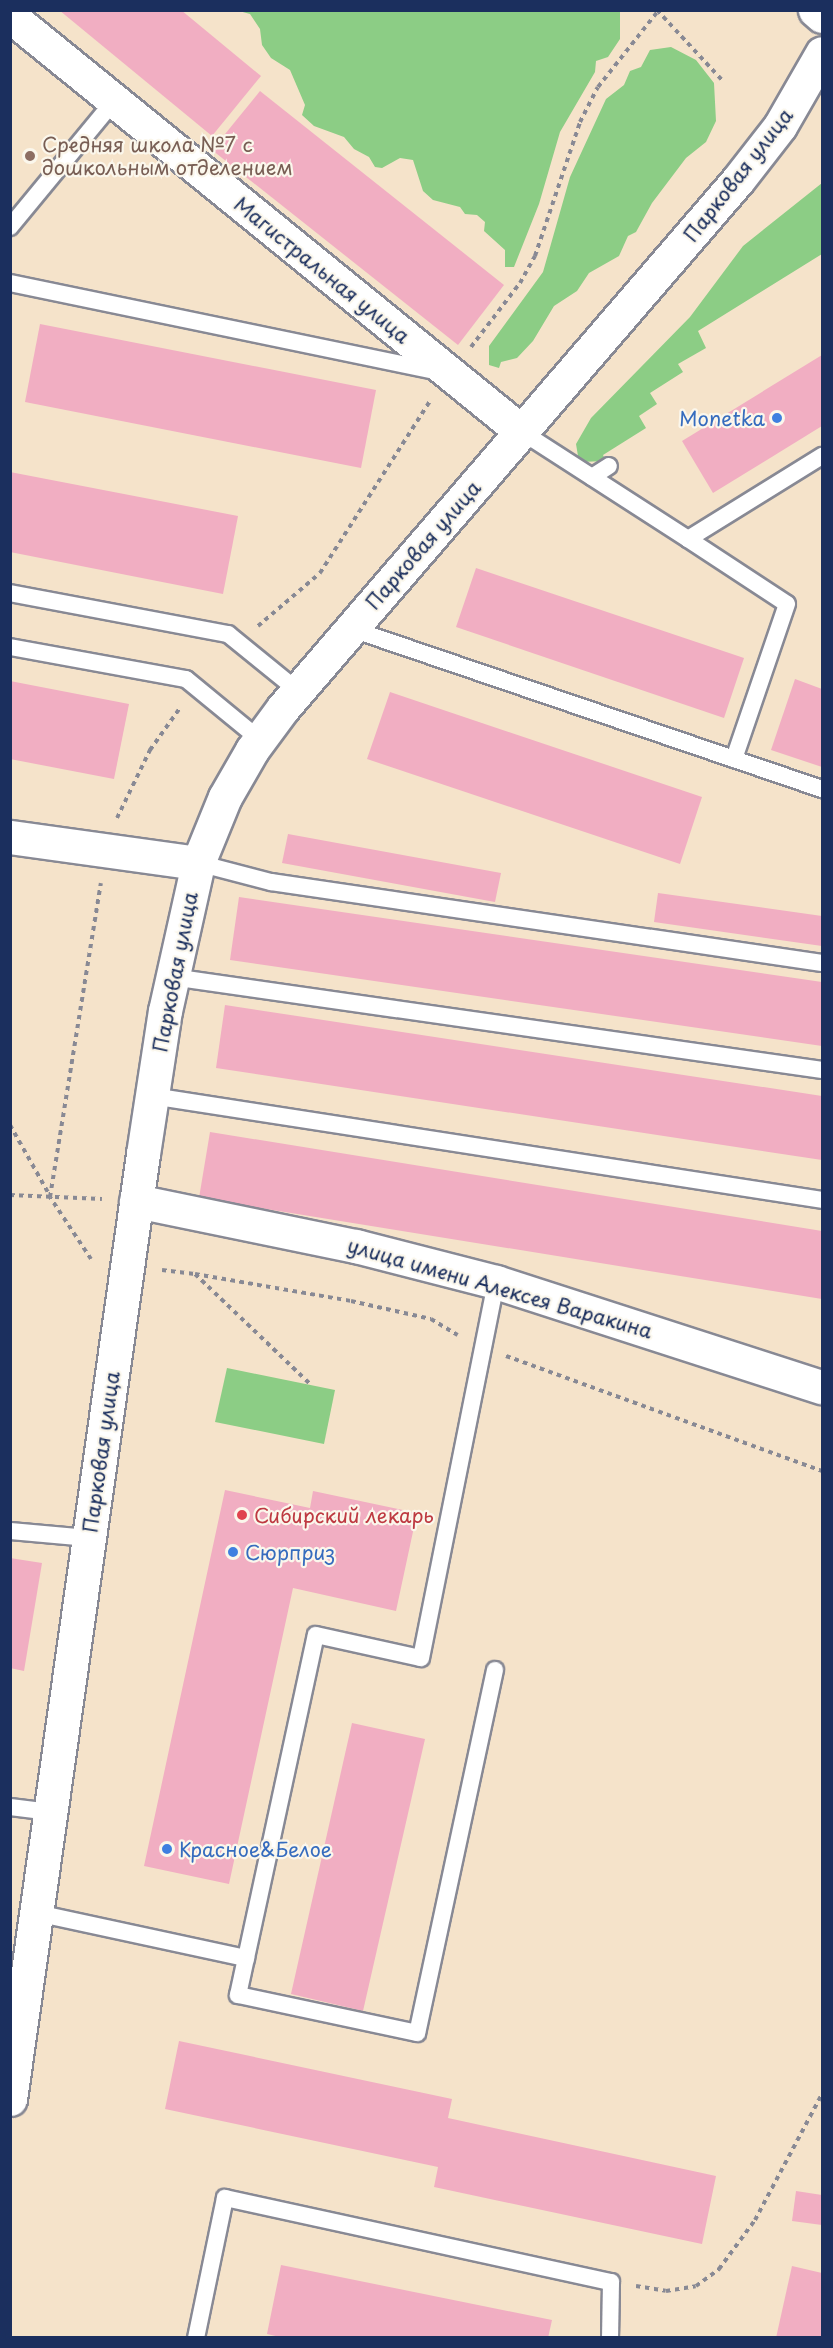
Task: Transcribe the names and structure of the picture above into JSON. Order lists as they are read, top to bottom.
{
  "streets": {
    "street": ["Парковая улица", "Магистральная улица", "улица имени Алексея Варакина"]
  },
  "crossings": [
    ["Парковая улица", "Магистральная улица"],
    ["Парковая улица", "улица имени Алексея Варакина"]
  ],
  "places": [
    "Средняя школа №7 с дошкольным отделением",
    "Monetka",
    "Сибирский лекарь",
    "Сюрприз",
    "Красное&Белое"
  ]
}
